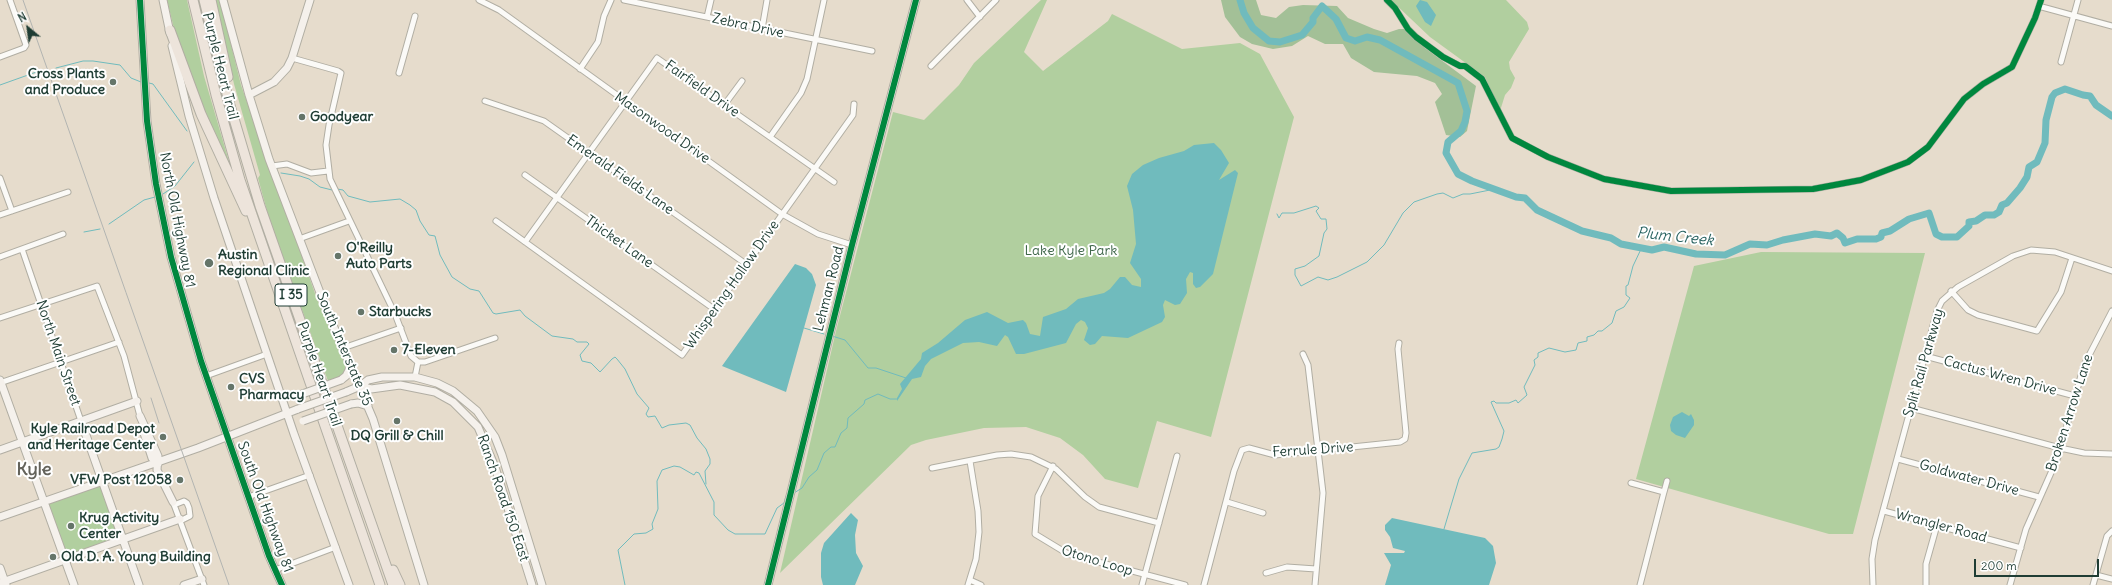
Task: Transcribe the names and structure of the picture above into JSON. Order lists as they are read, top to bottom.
{
  "streets": {
    "highway": ["Purple Heart Trail", "I 35"],
    "main road": [
      "North Old Highway 81",
      "Lehman Road",
      "South Interstate 35",
      "North Main Street",
      "Ranch Road 150 East",
      "South Old Highway 81"
    ],
    "street": [
      "Zebra Drive",
      "Fairfield Drive",
      "Masonwood Drive",
      "Emerald Fields Lane",
      "Thicket Lane",
      "Whispering Hollow Drive",
      "Split Rail Parkway",
      "Cactus Wren Drive",
      "Broken Arrow Lane",
      "Ferrule Drive",
      "Goldwater Drive",
      "Wrangler Road",
      "Otono Loop"
    ]
  },
  "crossings": [
    ["Fairfield Drive", "Masonwood Drive"],
    ["Fairfield Drive", "Emerald Fields Lane"],
    ["Fairfield Drive", "Thicket Lane"],
    ["Fairfield Drive", "Whispering Hollow Drive"],
    ["Masonwood Drive", "Whispering Hollow Drive"],
    ["Masonwood Drive", "Lehman Road"],
    ["Emerald Fields Lane", "Whispering Hollow Drive"],
    ["North Old Highway 81", "South Old Highway 81"],
    ["Thicket Lane", "Whispering Hollow Drive"],
    ["South Interstate 35", "Ranch Road 150 East"],
    ["Split Rail Parkway", "Cactus Wren Drive"],
    ["Split Rail Parkway", "Goldwater Drive"],
    ["Split Rail Parkway", "Wrangler Road"],
    ["Cactus Wren Drive", "Broken Arrow Lane"],
    ["Broken Arrow Lane", "Goldwater Drive"],
    ["Broken Arrow Lane", "Wrangler Road"]
  ],
  "districts": ["Kyle"],
  "water": ["Plum Creek"],
  "parks": ["Lake Kyle Park"],
  "places": [
    "Cross Plants and Produce",
    "Goodyear",
    "O'Reilly Auto Parts",
    "Austin Regional Clinic",
    "Starbucks",
    "7-Eleven",
    "CVS Pharmacy",
    "DQ Grill & Chill",
    "Kyle Railroad Depot and Heritage Center",
    "VFW Post 12058",
    "Krug Activity Center",
    "Old D. A. Young Building"
  ],
  "scale_bar": "200 m",
  "north": "top left"
}
